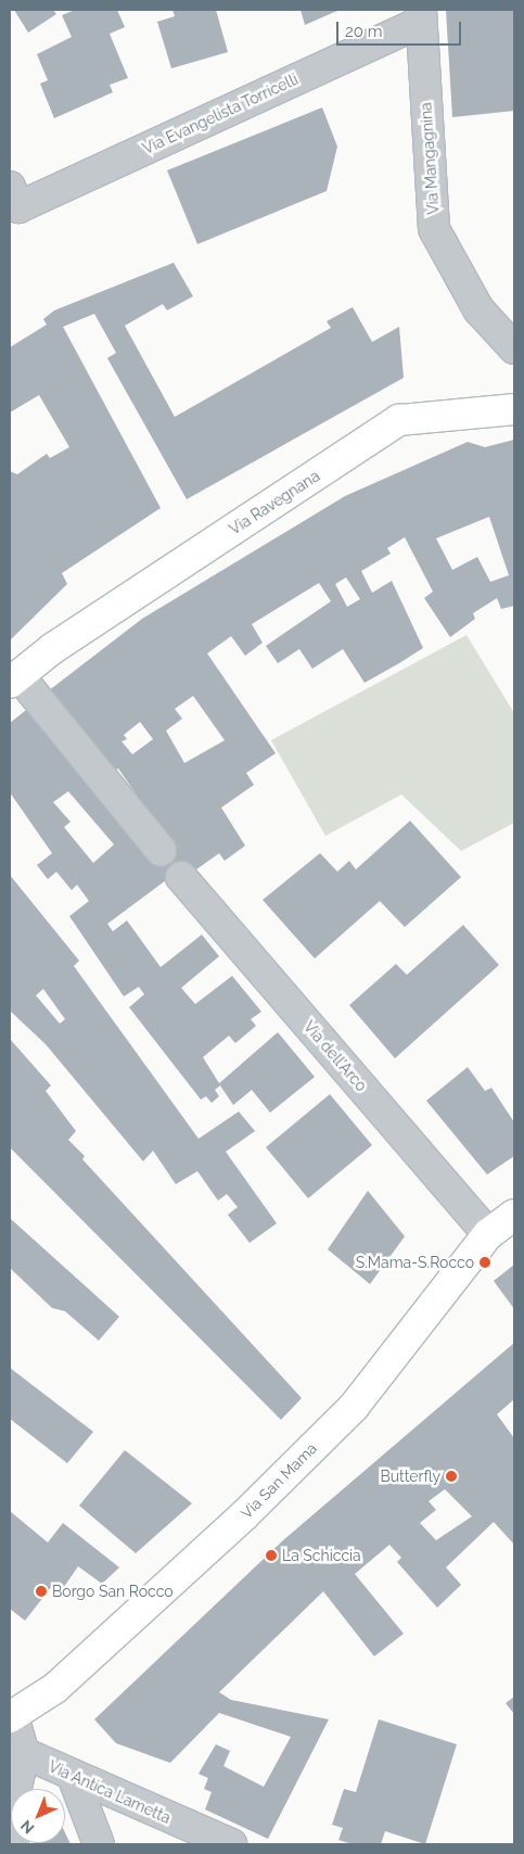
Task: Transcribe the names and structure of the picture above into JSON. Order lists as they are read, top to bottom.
{
  "streets": {
    "street": [
      "Via Evangelista Torricelli",
      "Via Mangagnina",
      "Via Ravegnana",
      "Via dell'Arco",
      "Via San Mama",
      "Via Antica Lametta"
    ]
  },
  "crossings": [
    ["Via Evangelista Torricelli", "Via Mangagnina"],
    ["Via dell'Arco", "Via San Mama"]
  ],
  "places": [
    "S.Mama-S.Rocco",
    "Butterfly",
    "La Schiccia",
    "Borgo San Rocco"
  ],
  "scale_bar": "20 m",
  "north": "bottom left"
}
